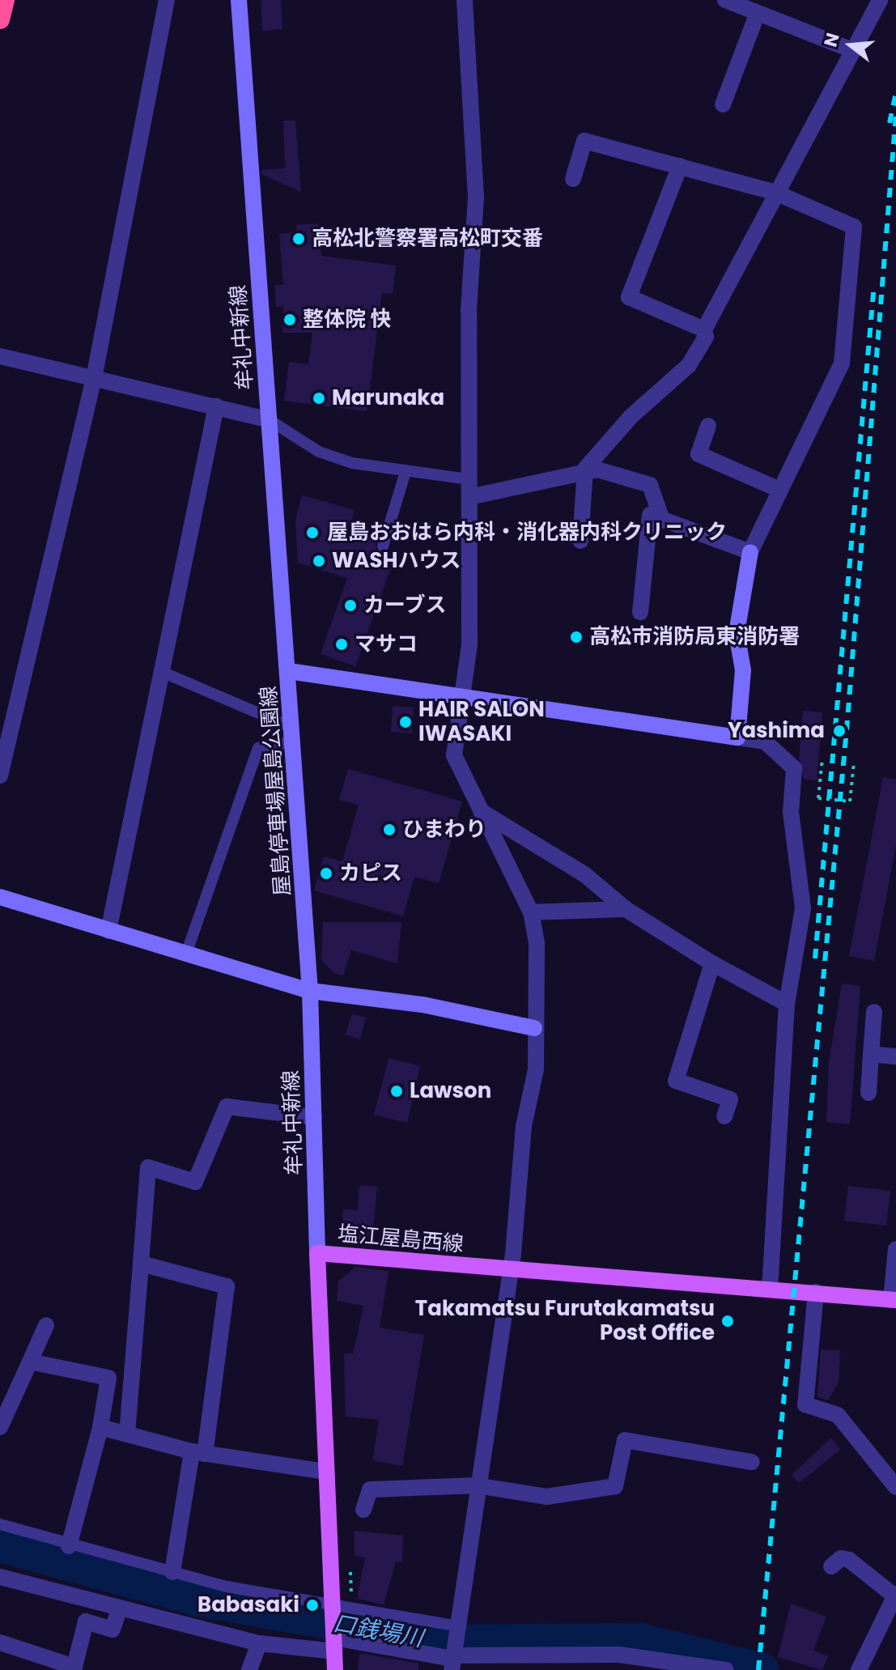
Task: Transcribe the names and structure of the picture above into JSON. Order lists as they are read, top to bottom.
{
  "streets": {
    "main road": ["牟礼中新線", "屋島停車場屋島公園線", "塩江屋島西線"]
  },
  "crossings": [
    ["牟礼中新線", "屋島停車場屋島公園線"],
    ["牟礼中新線", "塩江屋島西線"]
  ],
  "water": ["口銭場川"],
  "places": [
    "高松北警察署高松町交番",
    "整体院 快",
    "Marunaka",
    "屋島おおはら内科・消化器内科クリニック",
    "WASHハウス",
    "カーブス",
    "高松市消防局東消防署",
    "マサコ",
    "HAIR SALON IWASAKI",
    "Yashima",
    "ひまわり",
    "カピス",
    "Lawson",
    "Takamatsu Furutakamatsu Post Office",
    "Babasaki"
  ],
  "north": "left"
}
